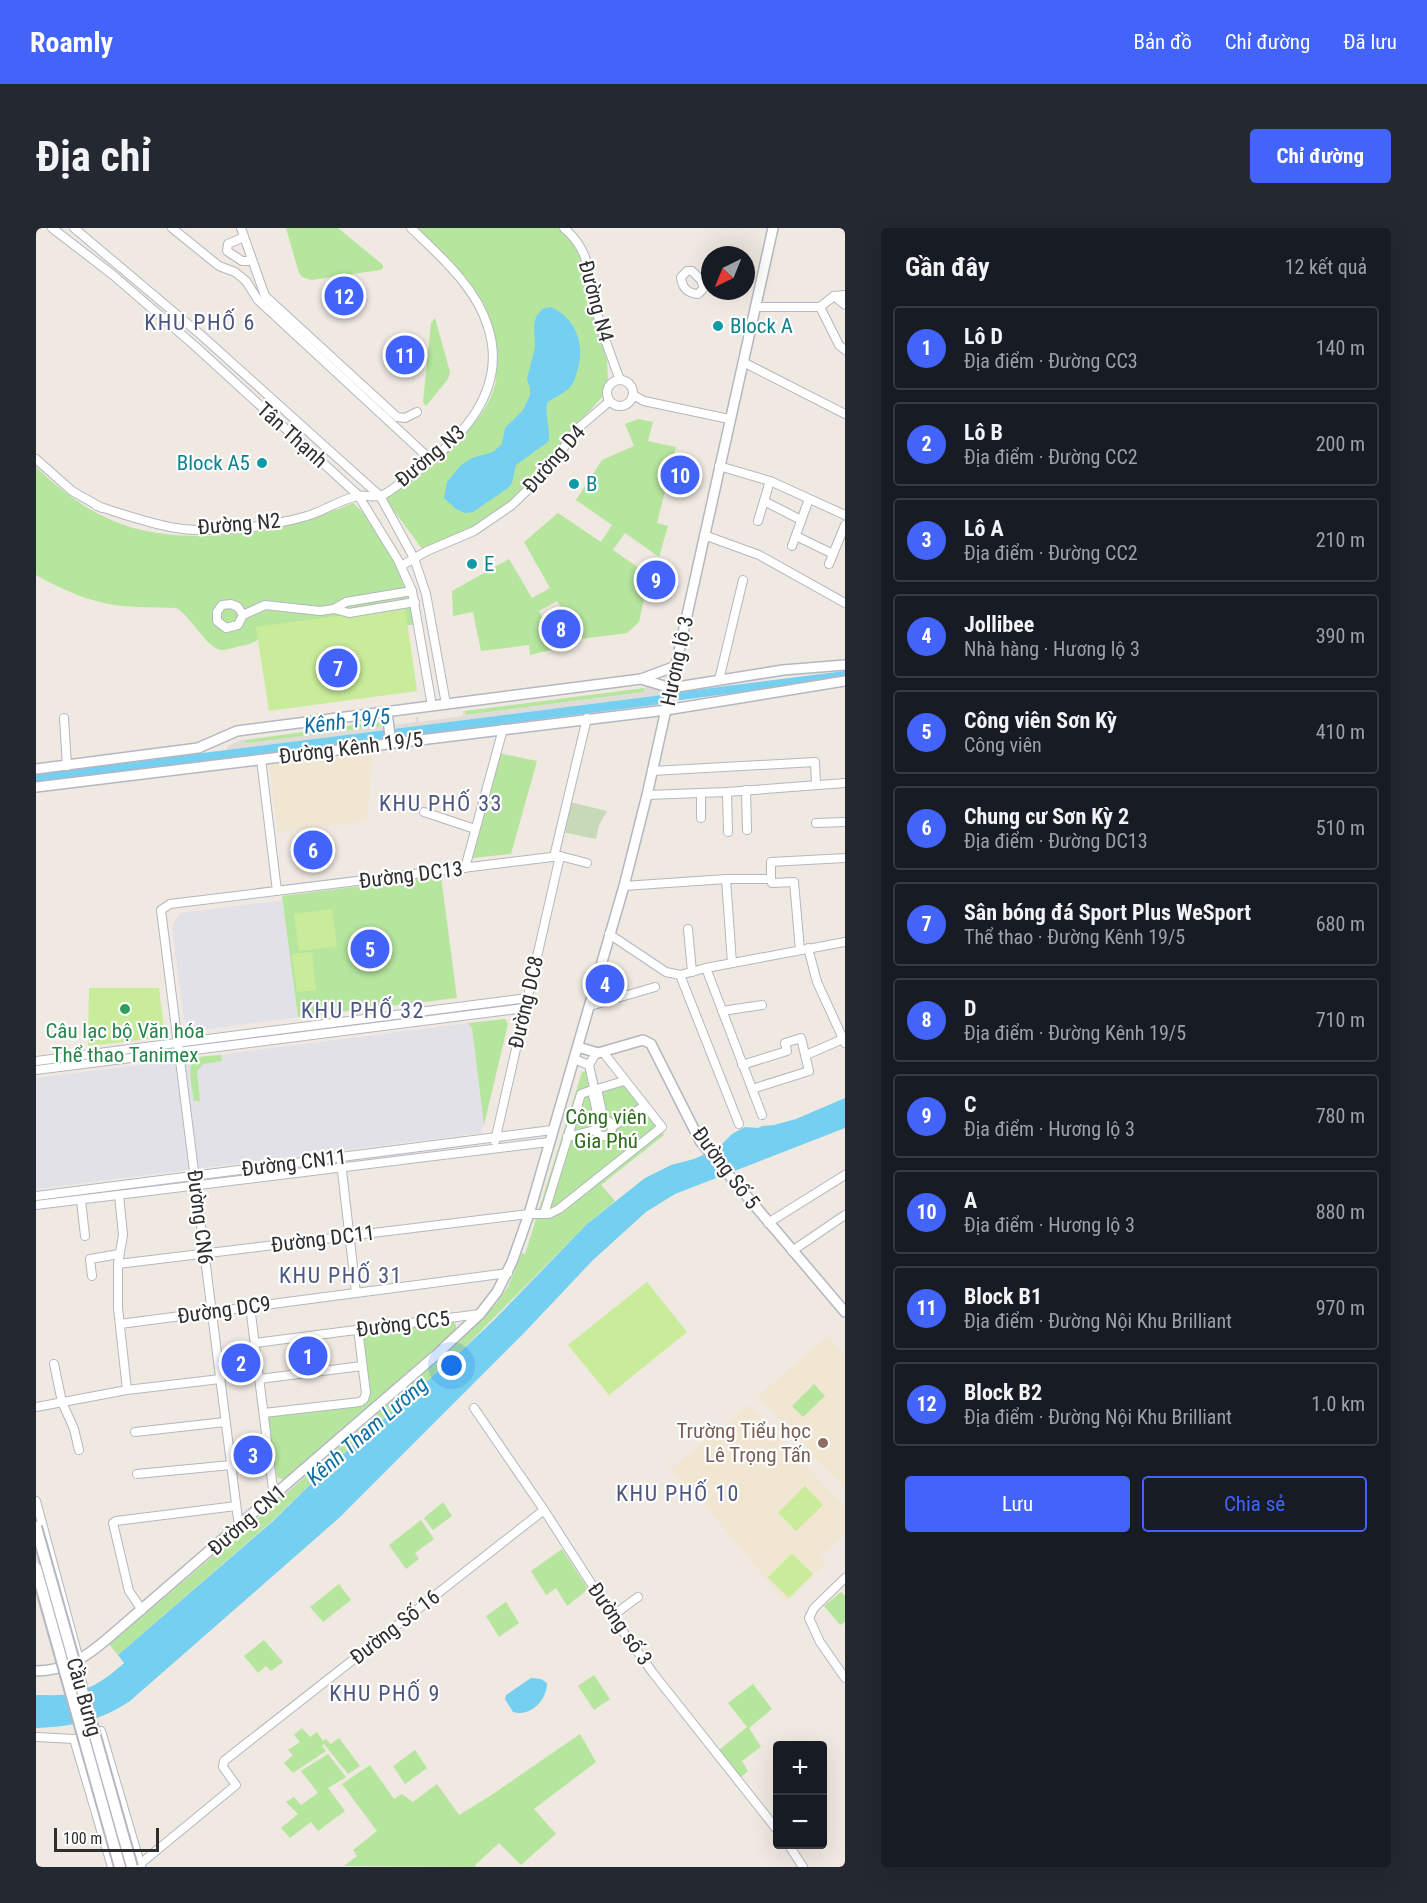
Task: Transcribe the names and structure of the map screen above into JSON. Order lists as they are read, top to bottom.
{
  "streets": {
    "main road": ["Cầu Bưng"],
    "street": [
      "Đường N4",
      "Tân Thạnh",
      "Đường N3",
      "Đường D4",
      "Đường N2",
      "Hương lộ 3",
      "Đường Kênh 19/5",
      "Đường DC13",
      "Đường DC8",
      "Đường CN11",
      "Đường Số 5",
      "Đường CN6",
      "Đường DC11",
      "Đường DC9",
      "Đường CC5",
      "Đường CN1",
      "Đường số 3",
      "Đường Số 16"
    ]
  },
  "crossings": [
    ["Đường N4", "Đường D4"],
    ["Tân Thạnh", "Đường N3"],
    ["Tân Thạnh", "Đường D4"],
    ["Tân Thạnh", "Đường N2"],
    ["Tân Thạnh", "Đường Kênh 19/5"],
    ["Đường N3", "Đường N2"],
    ["Hương lộ 3", "Đường Kênh 19/5"],
    ["Hương lộ 3", "Đường CN1"],
    ["Đường Kênh 19/5", "Đường DC8"],
    ["Đường DC13", "Đường DC8"],
    ["Đường DC13", "Đường CN6"],
    ["Đường DC8", "Đường CN11"],
    ["Đường CN11", "Đường CN6"],
    ["Đường CN11", "Đường CN1"],
    ["Đường CN6", "Đường DC11"],
    ["Đường CN6", "Đường DC9"],
    ["Đường CN6", "Đường CN1"],
    ["Đường DC11", "Đường CN1"],
    ["Đường DC9", "Đường CN1"],
    ["Đường CC5", "Đường CN1"],
    ["Đường số 3", "Đường Số 16"],
    ["Đường Số 16", "Cầu Bưng"]
  ],
  "districts": [
    "KHU PHỐ 6",
    "KHU PHỐ 33",
    "KHU PHỐ 32",
    "KHU PHỐ 31",
    "KHU PHỐ 10",
    "KHU PHỐ 9"
  ],
  "water": ["Kênh 19/5", "Kênh Tham Lương"],
  "parks": ["Công viên Gia Phú"],
  "places": [
    "Block A",
    "Block A5",
    "B",
    "E",
    "Câu lạc bộ Văn hóa Thể thao Tanimex",
    "Trường Tiểu học Lê Trọng Tấn"
  ],
  "scale_bar": "100 m",
  "north": "bottom left",
  "page": {
    "header": "Roamly",
    "nav": ["Bản đồ", "Chỉ đường", "Đã lưu"],
    "buttons": [
      "Chỉ đường",
      ["Lưu", "Chia sẻ"]
    ],
    "title": "Địa chỉ",
    "heading": ["Gần đây", "12 kết quả"],
    "pins": [
      "12",
      "11",
      "10",
      "9",
      "8",
      "7",
      "6",
      "5",
      "4",
      "1",
      "2",
      "3"
    ],
    "list": [
      {
        "mark": "1",
        "name": "Lô D",
        "note": "Địa điểm · Đường CC3",
        "value": "140 m"
      },
      {
        "mark": "2",
        "name": "Lô B",
        "note": "Địa điểm · Đường CC2",
        "value": "200 m"
      },
      {
        "mark": "3",
        "name": "Lô A",
        "note": "Địa điểm · Đường CC2",
        "value": "210 m"
      },
      {
        "mark": "4",
        "name": "Jollibee",
        "note": "Nhà hàng · Hương lộ 3",
        "value": "390 m"
      },
      {
        "mark": "5",
        "name": "Công viên Sơn Kỳ",
        "note": "Công viên",
        "value": "410 m"
      },
      {
        "mark": "6",
        "name": "Chung cư Sơn Kỳ 2",
        "note": "Địa điểm · Đường DC13",
        "value": "510 m"
      },
      {
        "mark": "7",
        "name": "Sân bóng đá Sport Plus WeSport",
        "note": "Thể thao · Đường Kênh 19/5",
        "value": "680 m"
      },
      {
        "mark": "8",
        "name": "D",
        "note": "Địa điểm · Đường Kênh 19/5",
        "value": "710 m"
      },
      {
        "mark": "9",
        "name": "C",
        "note": "Địa điểm · Hương lộ 3",
        "value": "780 m"
      },
      {
        "mark": "10",
        "name": "A",
        "note": "Địa điểm · Hương lộ 3",
        "value": "880 m"
      },
      {
        "mark": "11",
        "name": "Block B1",
        "note": "Địa điểm · Đường Nội Khu Brilliant",
        "value": "970 m"
      },
      {
        "mark": "12",
        "name": "Block B2",
        "note": "Địa điểm · Đường Nội Khu Brilliant",
        "value": "1.0 km"
      }
    ],
    "map_buttons": ["+", "−"],
    "scale": "100 m"
  }
}
